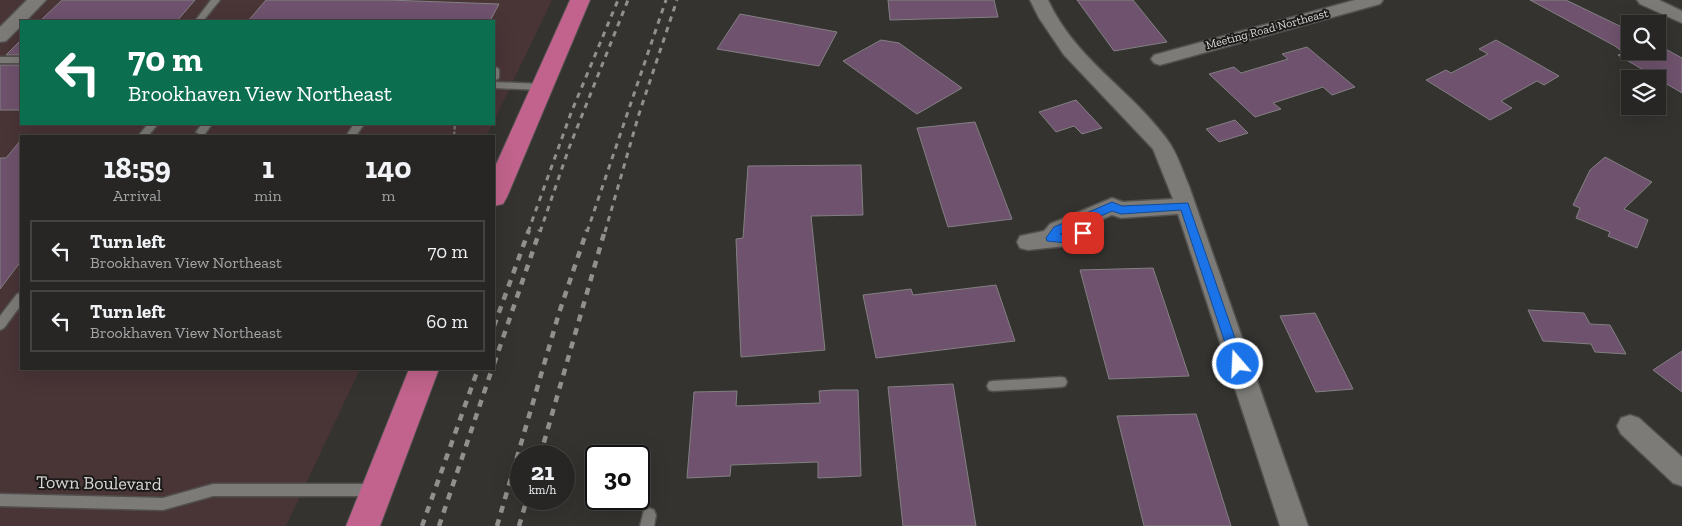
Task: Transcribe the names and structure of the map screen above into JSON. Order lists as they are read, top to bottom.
{
  "streets": {
    "street": ["Meeting Road Northeast"],
    "lane": ["Town Boulevard"]
  },
  "page": {
    "turn": ["70 m", "Brookhaven View Northeast"],
    "eta": [
      "18:59",
      "Arrival",
      "1",
      "min",
      "140",
      "m"
    ],
    "list": [
      {
        "name": "Turn left",
        "note": "Brookhaven View Northeast",
        "value": "70 m"
      },
      {
        "name": "Turn left",
        "note": "Brookhaven View Northeast",
        "value": "60 m"
      }
    ],
    "speed": "21 km/h",
    "limit": "30"
  }
}
